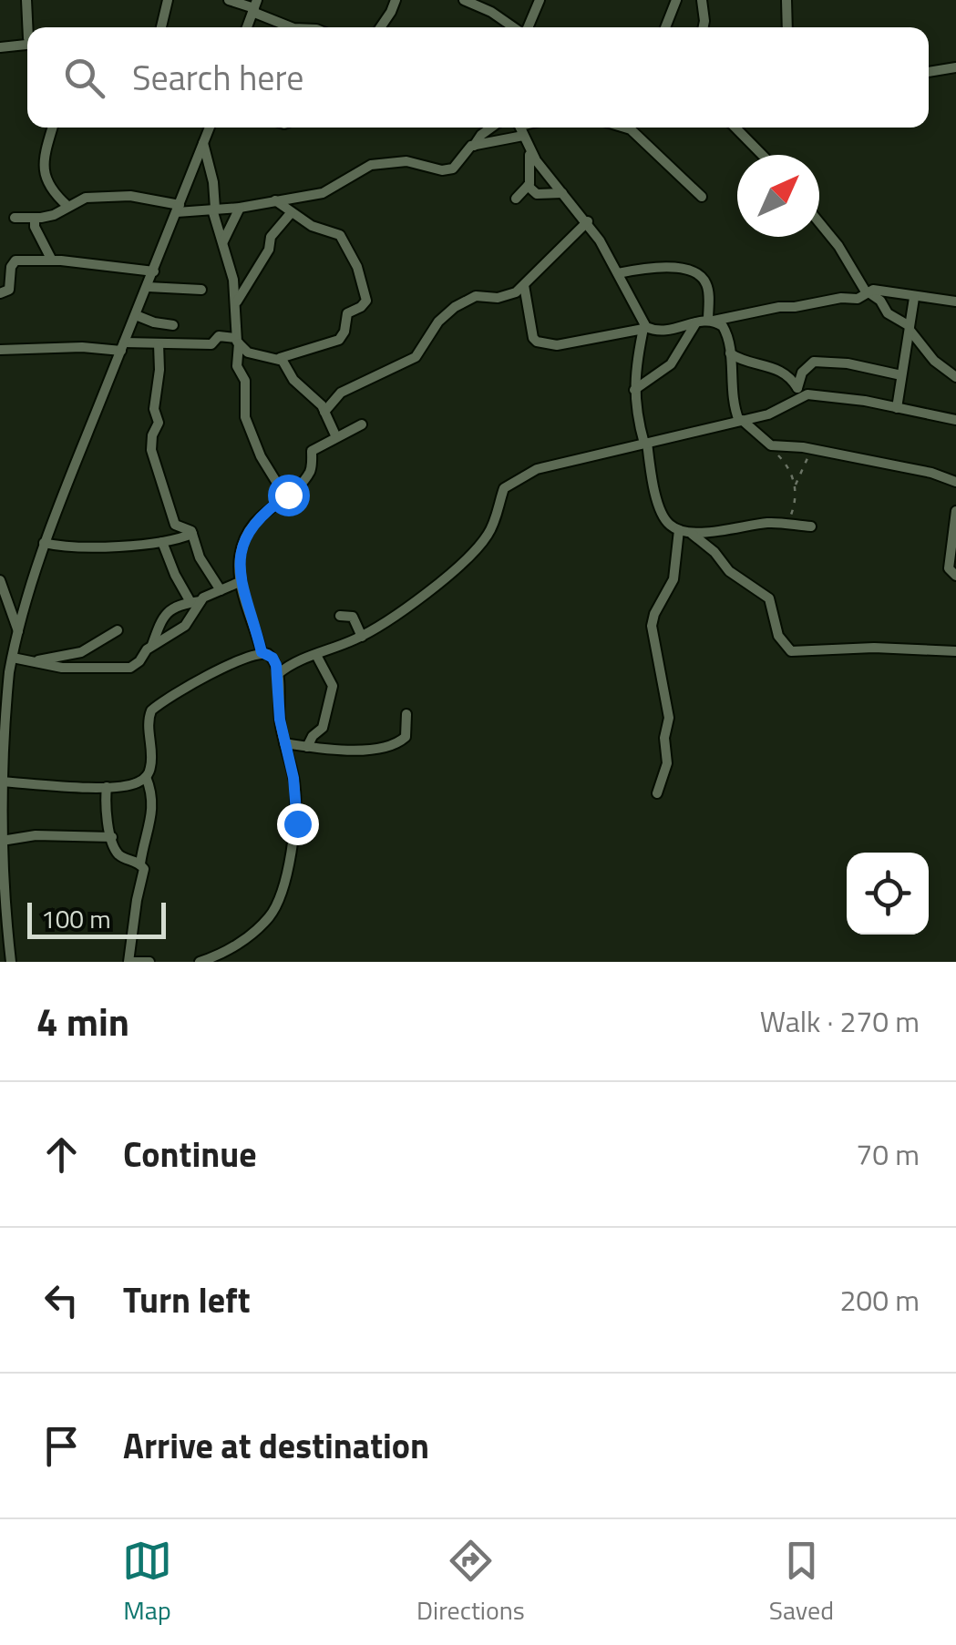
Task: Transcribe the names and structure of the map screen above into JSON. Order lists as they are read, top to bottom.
{
  "scale_bar": "100 m",
  "north": "top right",
  "page": {
    "search": "Search here",
    "scale": "100 m",
    "heading": ["4 min", "Walk · 270 m"],
    "list": [
      ["Continue", "70 m"],
      ["Turn left", "200 m"],
      "Arrive at destination"
    ],
    "nav": ["Map", "Directions", "Saved"]
  }
}
